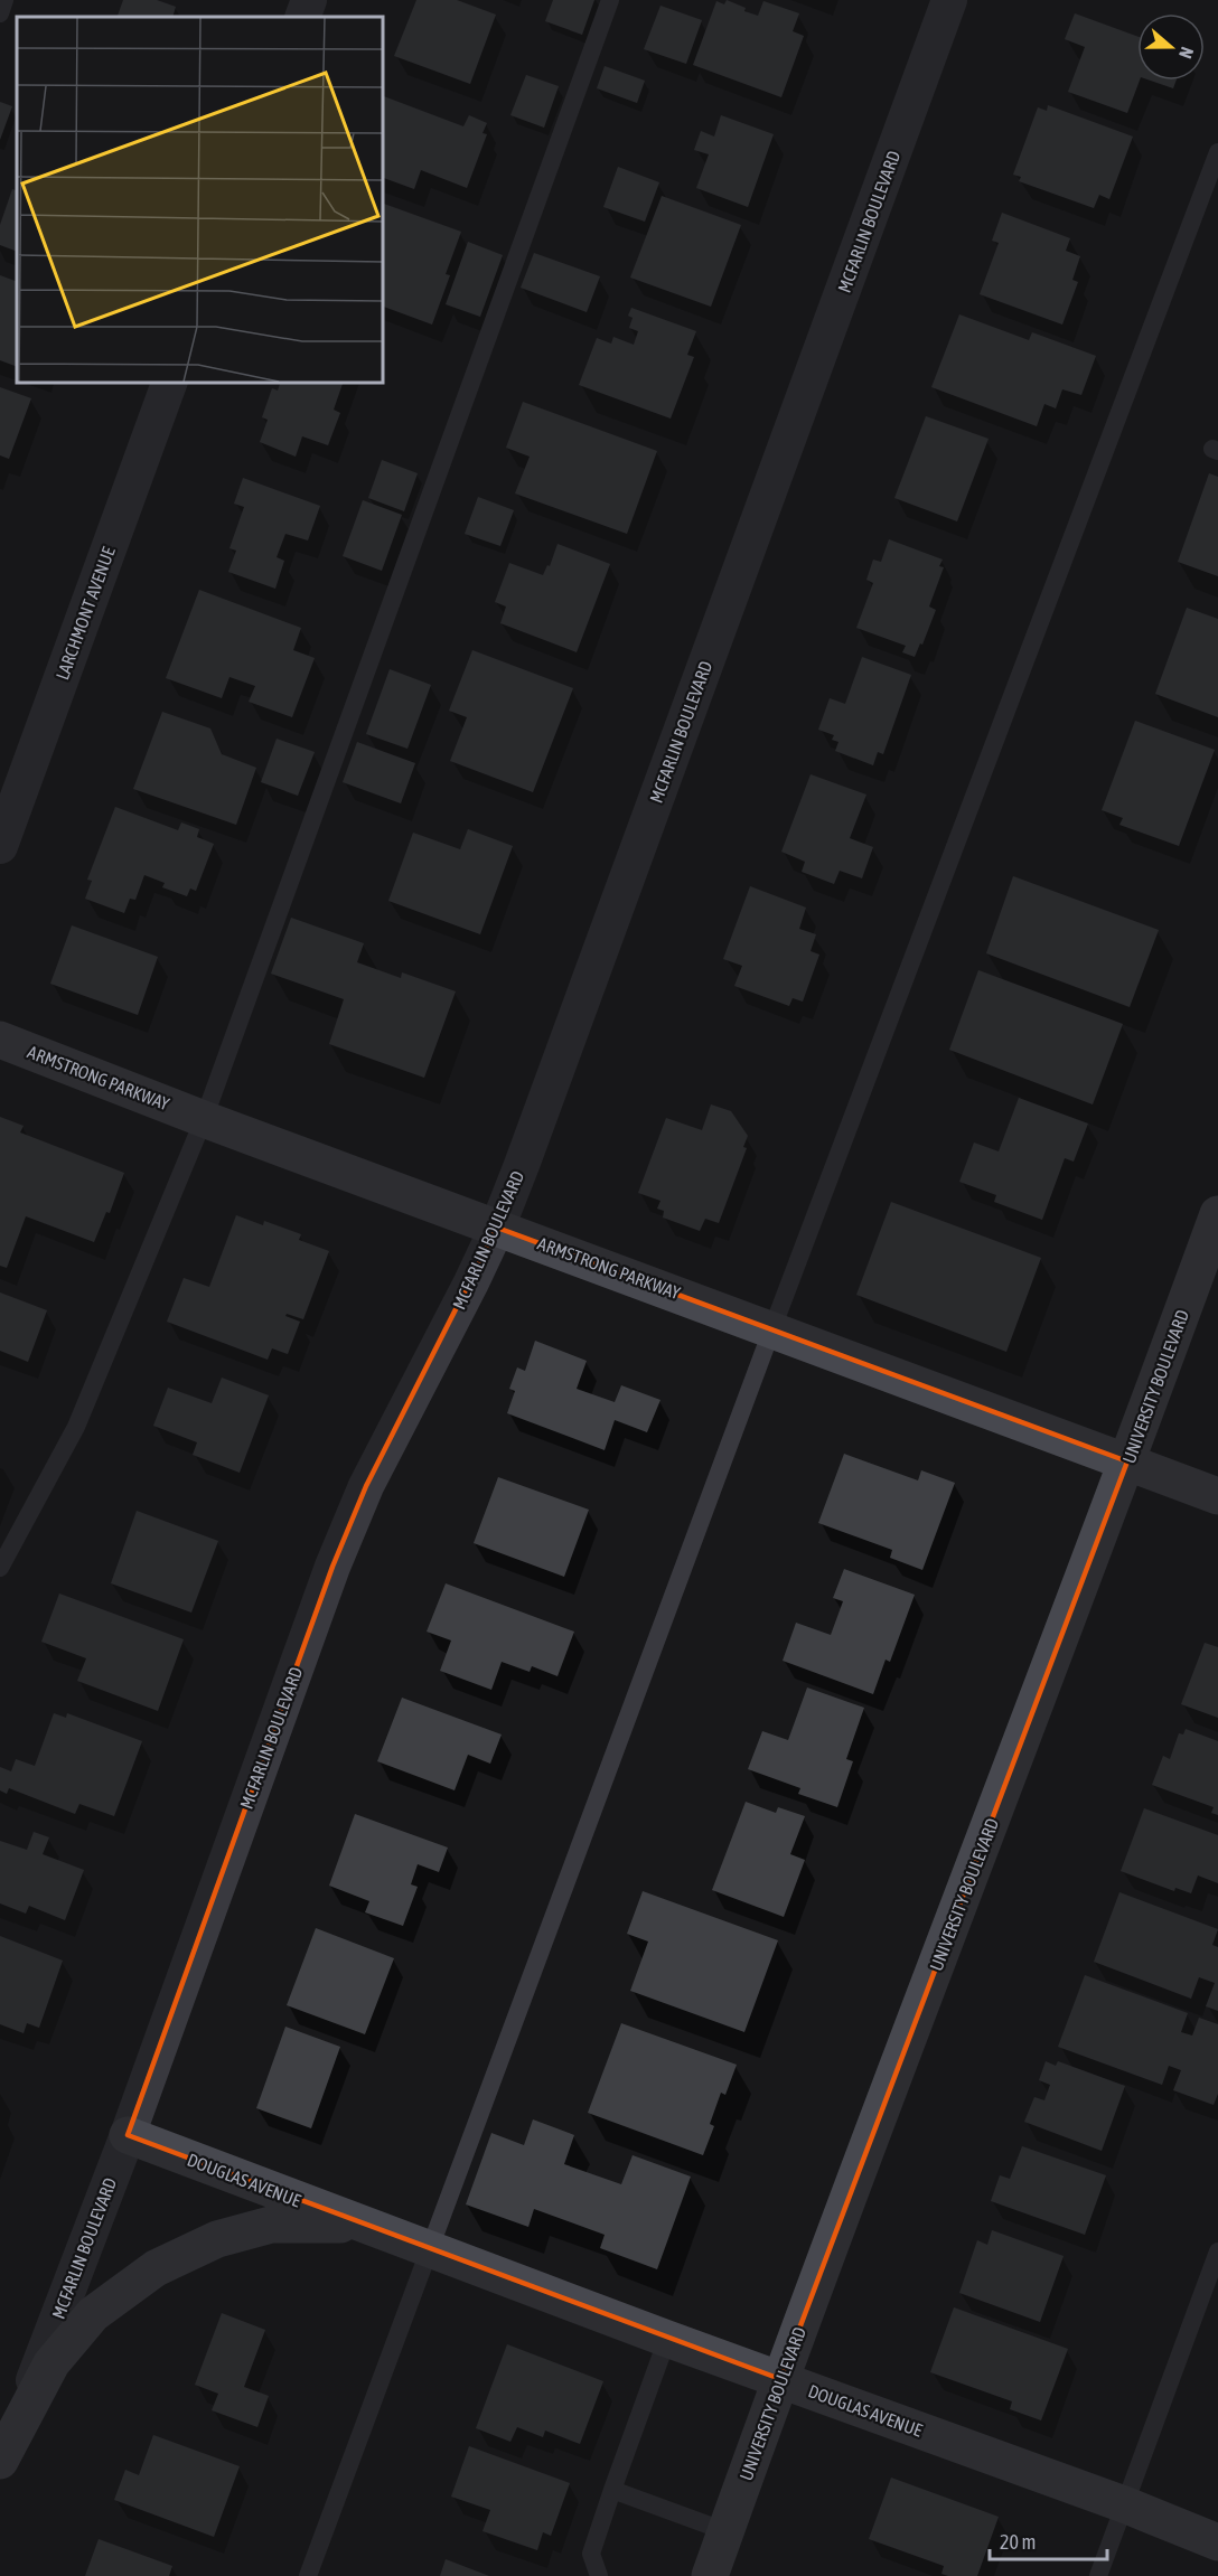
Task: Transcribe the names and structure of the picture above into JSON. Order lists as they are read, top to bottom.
{
  "streets": {
    "street": [
      "MCFARLIN BOULEVARD",
      "LARCHMONT AVENUE",
      "ARMSTRONG PARKWAY",
      "UNIVERSITY BOULEVARD",
      "DOUGLAS AVENUE"
    ]
  },
  "crossings": [
    ["MCFARLIN BOULEVARD", "ARMSTRONG PARKWAY"],
    ["MCFARLIN BOULEVARD", "DOUGLAS AVENUE"],
    ["ARMSTRONG PARKWAY", "UNIVERSITY BOULEVARD"],
    ["UNIVERSITY BOULEVARD", "DOUGLAS AVENUE"]
  ],
  "scale_bar": "20 m",
  "north": "right"
}
